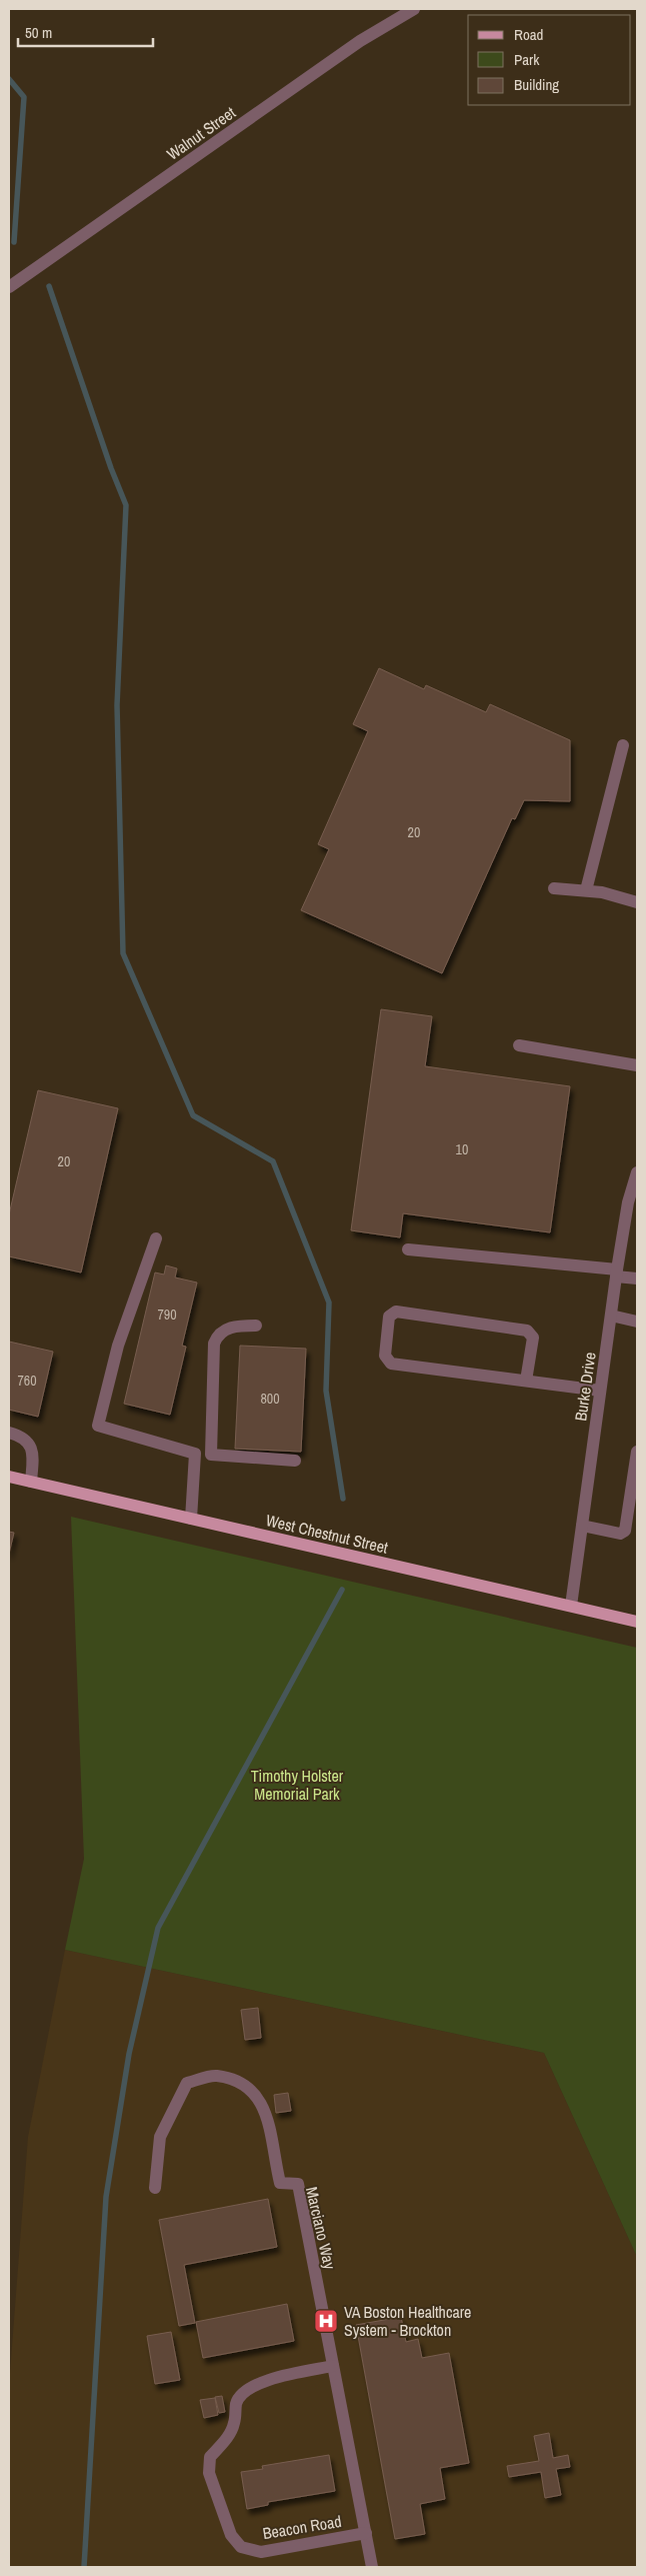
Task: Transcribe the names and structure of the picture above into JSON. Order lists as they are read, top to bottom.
{
  "streets": {
    "main road": ["West Chestnut Street"],
    "street": [
      "Walnut Street",
      "Burke Drive",
      "Marciano Way",
      "Beacon Road"
    ]
  },
  "crossings": [
    ["Burke Drive", "West Chestnut Street"],
    ["Marciano Way", "Beacon Road"]
  ],
  "parks": ["Timothy Holster Memorial Park"],
  "places": {
    "hospital": ["VA Boston Healthcare System - Brockton"]
  },
  "house_numbers": [
    "20",
    "10",
    "20",
    "790",
    "760",
    "800"
  ],
  "legend": ["Road", "Park", "Building"],
  "scale_bar": "50 m"
}
